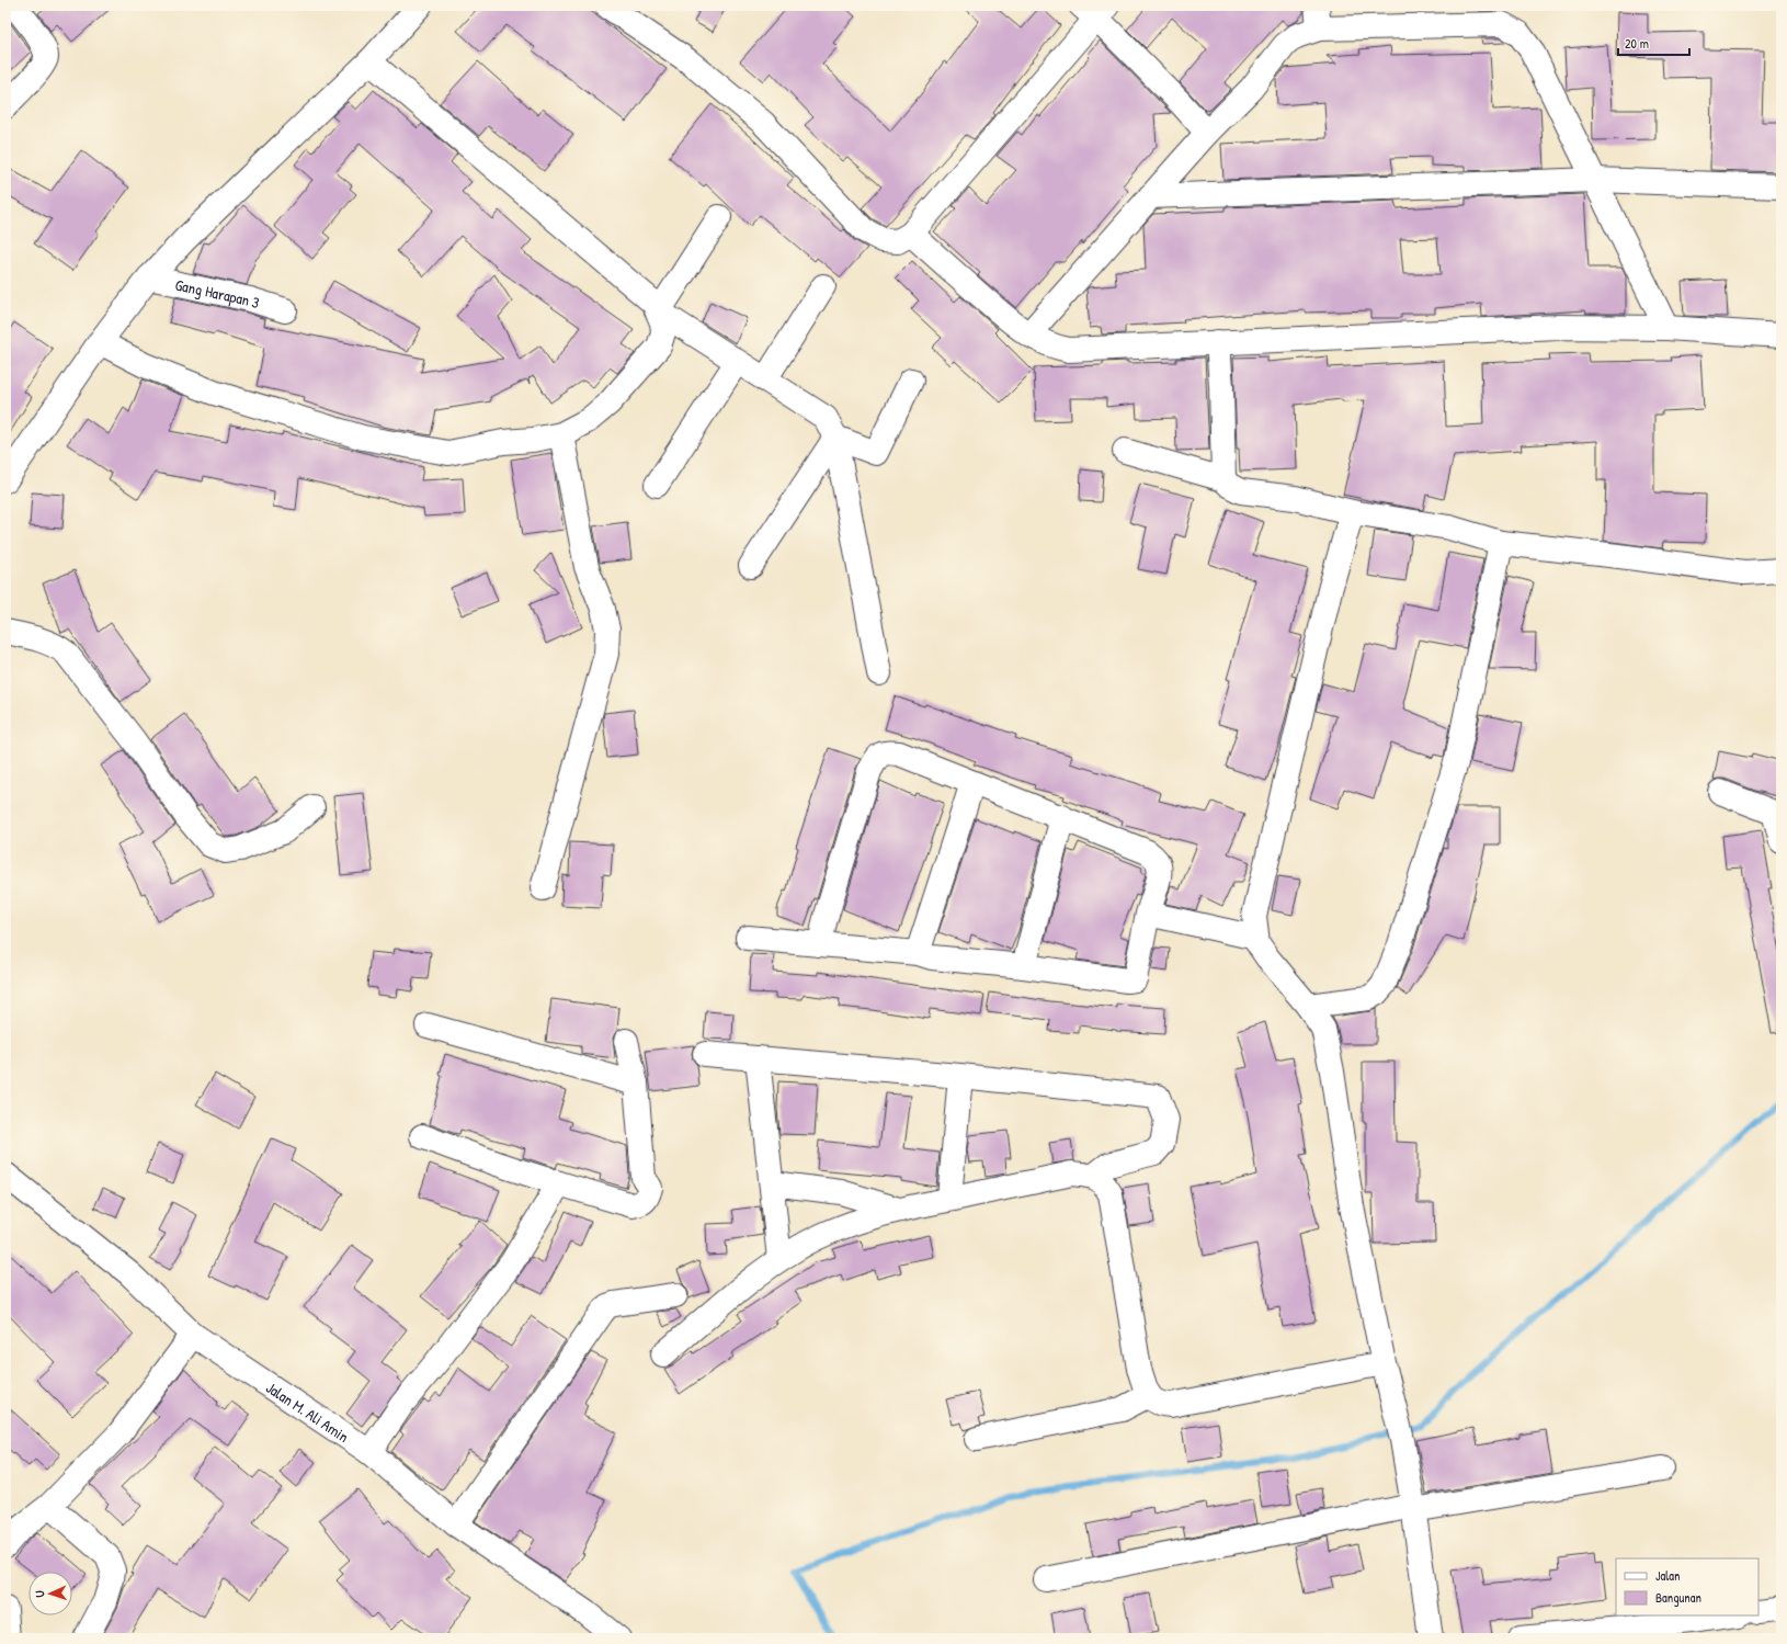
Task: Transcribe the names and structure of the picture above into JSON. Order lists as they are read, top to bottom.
{
  "streets": {
    "street": ["Gang Harapan 3", "Jalan M. Ali Amin"]
  },
  "legend": ["Jalan", "Bangunan"],
  "scale_bar": "20 m",
  "north": "left"
}
